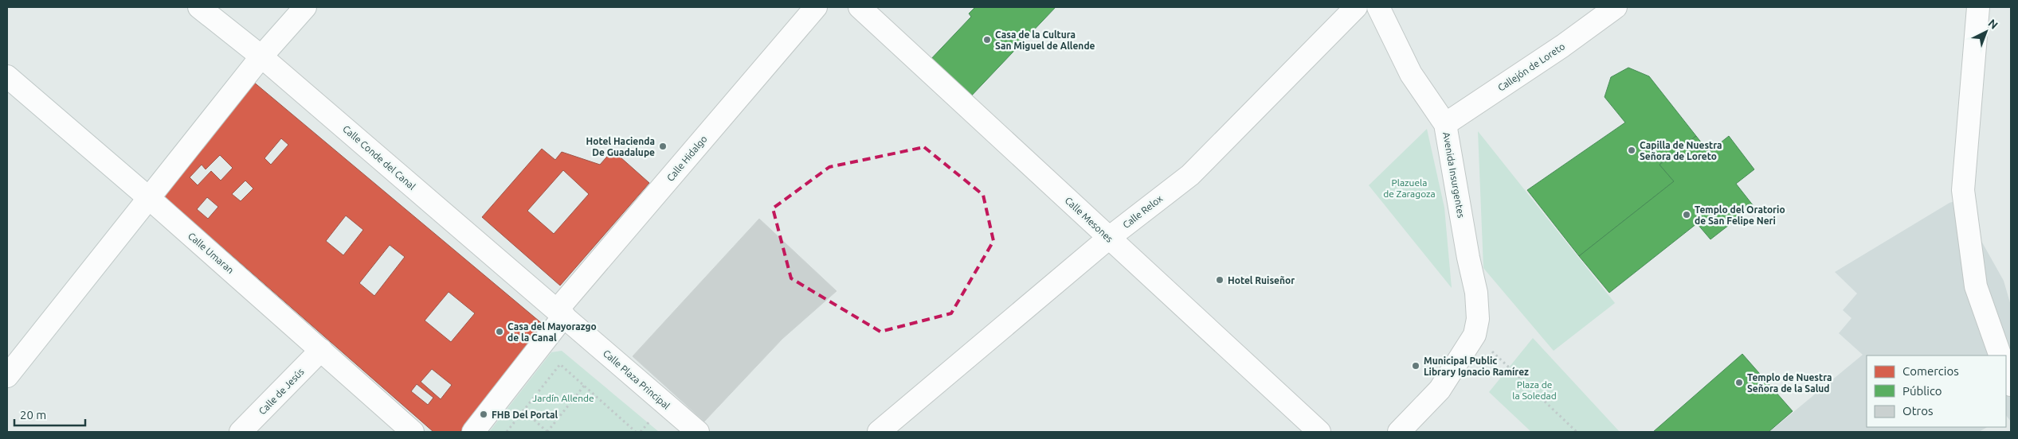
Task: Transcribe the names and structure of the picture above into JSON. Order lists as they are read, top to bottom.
{
  "streets": {
    "street": [
      "Callejón de Loreto",
      "Calle Conde del Canal",
      "Calle Hidalgo",
      "Avenida Insurgentes",
      "Calle Relox",
      "Calle Mesones",
      "Calle Umaran",
      "Calle Plaza Principal",
      "Calle de Jesús"
    ]
  },
  "crossings": [
    ["Callejón de Loreto", "Avenida Insurgentes"],
    ["Calle Conde del Canal", "Calle Hidalgo"],
    ["Calle Conde del Canal", "Calle Plaza Principal"],
    ["Calle Hidalgo", "Calle Plaza Principal"],
    ["Calle Relox", "Calle Mesones"],
    ["Calle Umaran", "Calle de Jesús"]
  ],
  "parks": ["Plazuela de Zaragoza", "Plaza de la Soledad", "Jardín Allende"],
  "places": [
    "Casa de la Cultura San Miguel de Allende",
    "Hotel Hacienda De Guadalupe",
    "Capilla de Nuestra Señora de Loreto",
    "Templo del Oratorio de San Felipe Neri",
    "Hotel Ruiseñor",
    "Casa del Mayorazgo de la Canal",
    "Municipal Public Library Ignacio Ramírez",
    "Templo de Nuestra Señora de la Salud",
    "FHB Del Portal"
  ],
  "legend": ["Comercios", "Público", "Otros"],
  "scale_bar": "20 m",
  "north": "top right"
}
